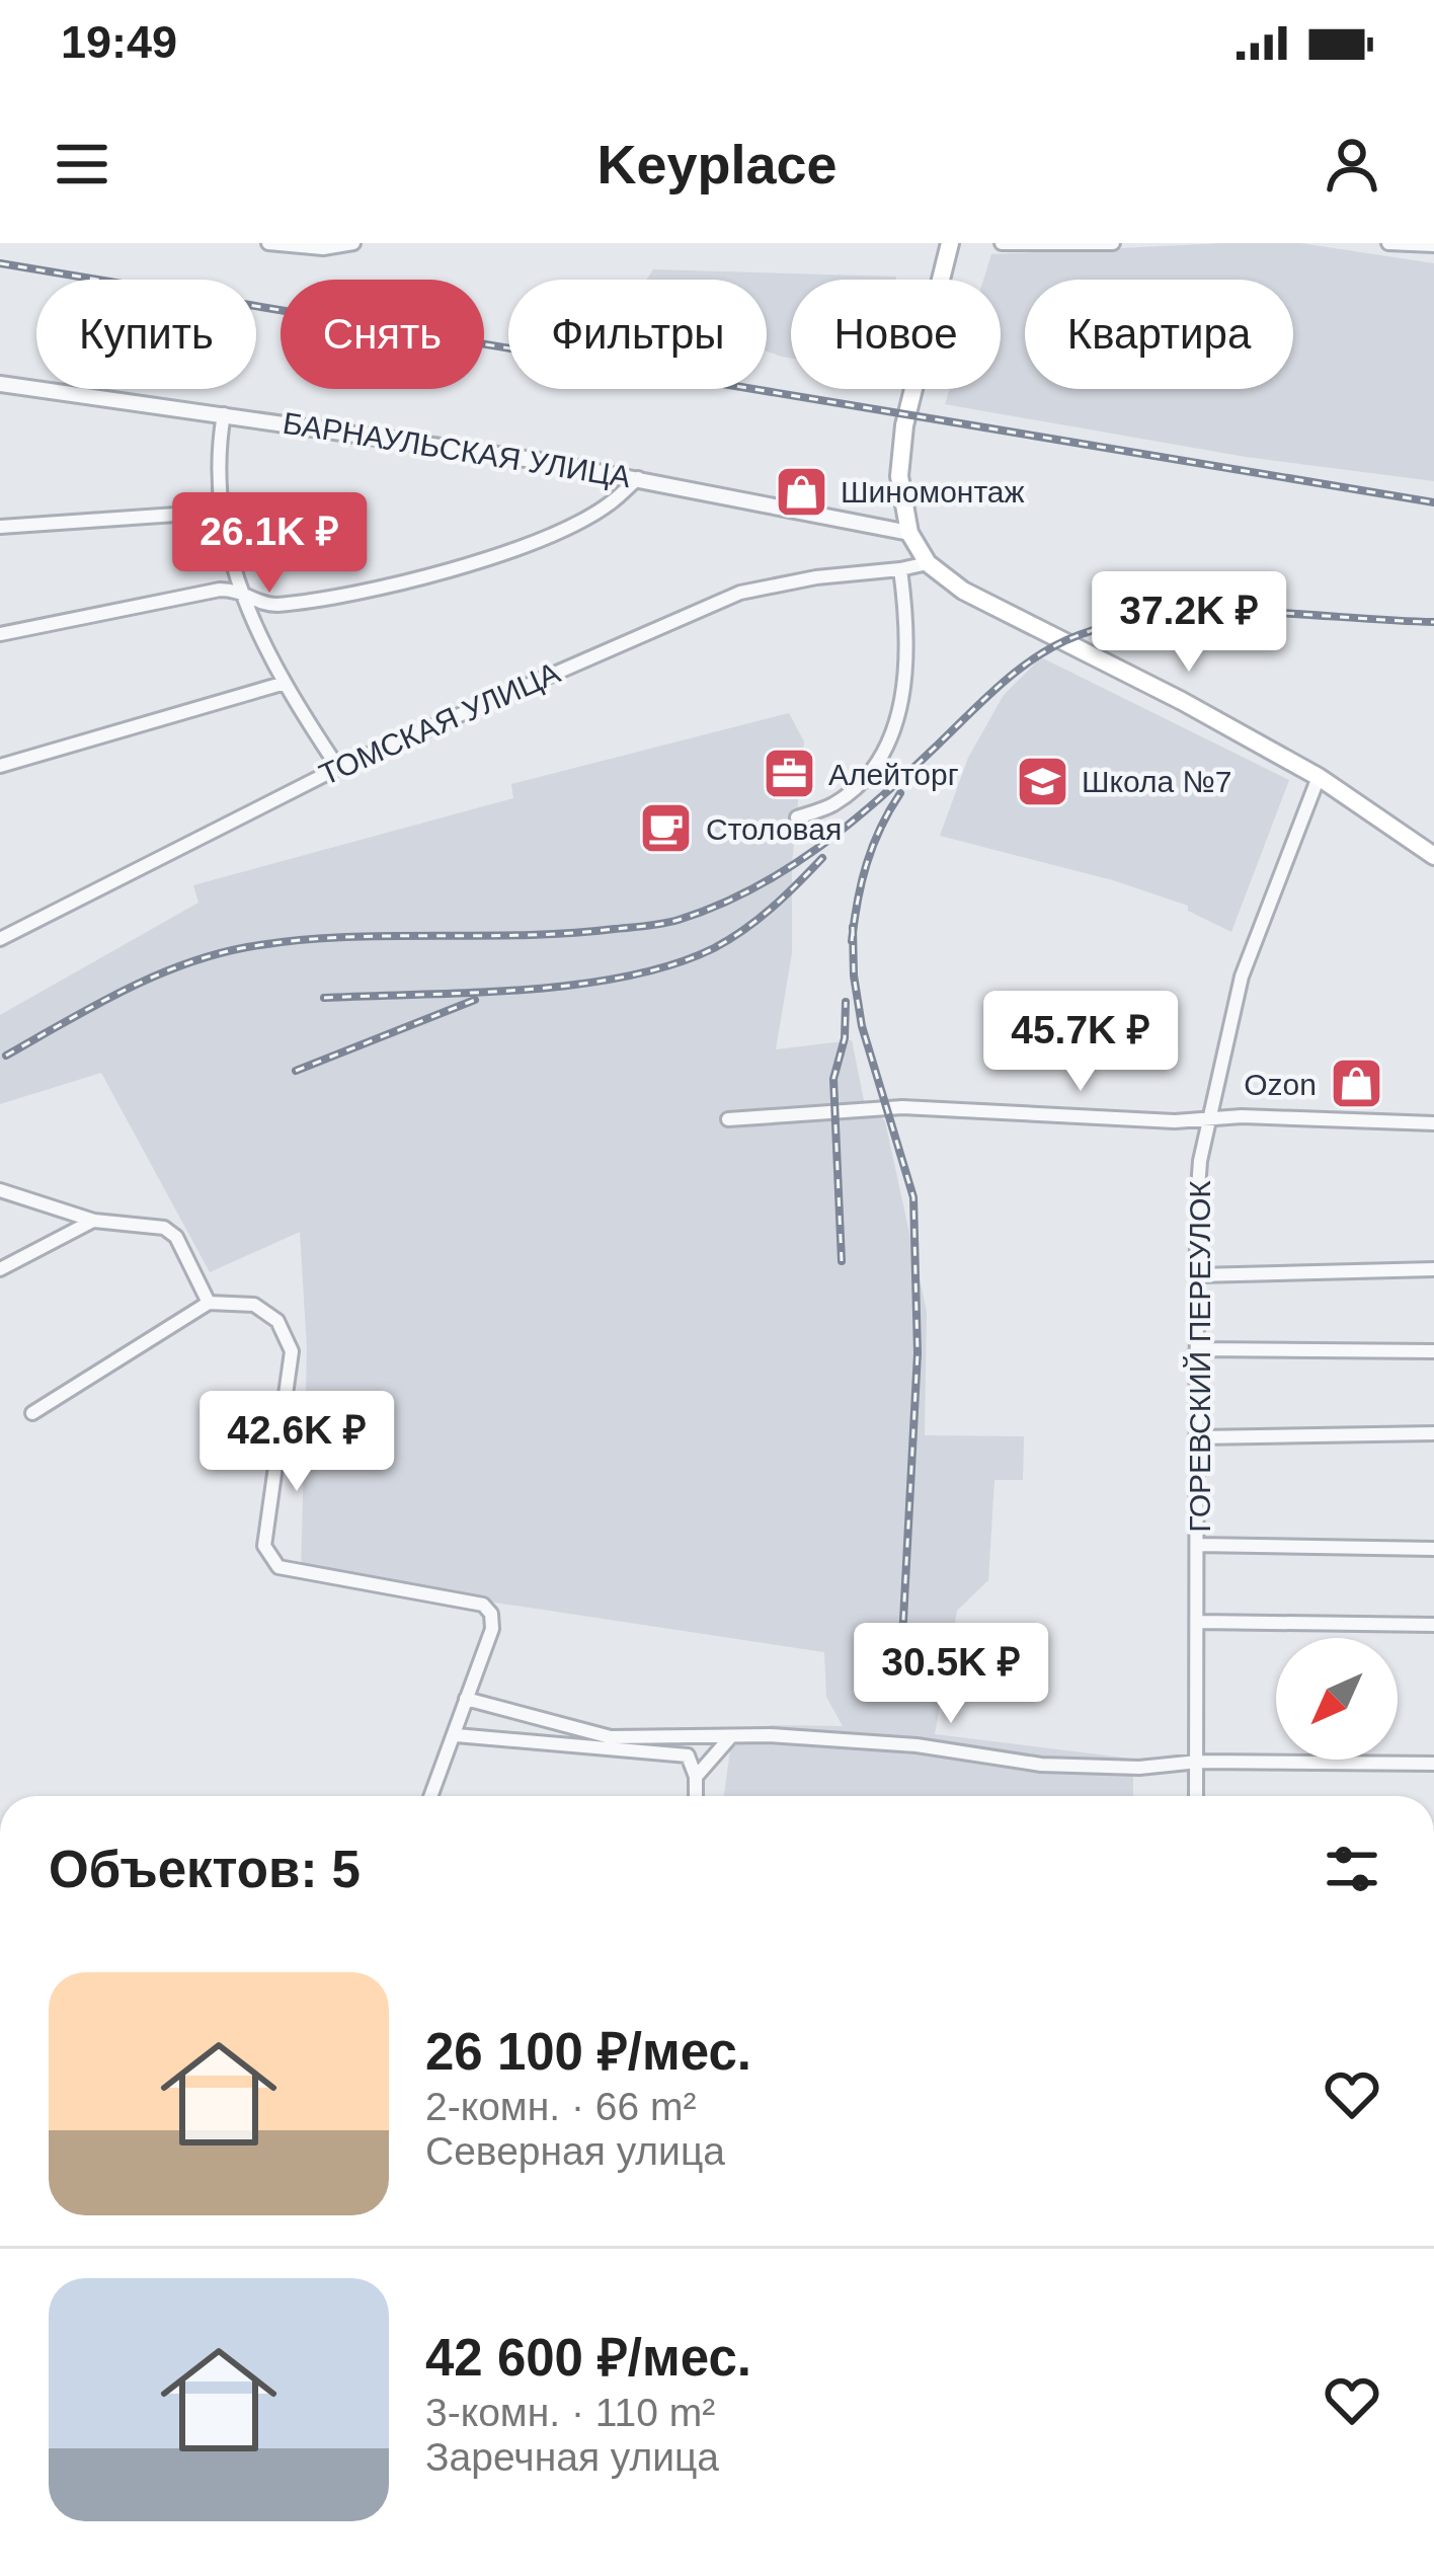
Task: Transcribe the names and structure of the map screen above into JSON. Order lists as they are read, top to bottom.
{
  "streets": {
    "street": ["БАРНАУЛЬСКАЯ УЛИЦА", "ТОМСКАЯ УЛИЦА", "ГОРЕВСКИЙ ПЕРЕУЛОК"]
  },
  "places": {
    "shop": ["Шиномонтаж", "Ozon"],
    "office": ["Алейторг"],
    "school or university": ["Школа №7"],
    "cafe": ["Столовая"]
  },
  "north": "bottom left",
  "page": {
    "status": "19:49",
    "header": "Keyplace",
    "chip": [
      "Купить",
      "Снять",
      "Фильтры",
      "Новое",
      "Квартира"
    ],
    "price": [
      "26.1K ₽",
      "37.2K ₽",
      "45.7K ₽",
      "42.6K ₽",
      "30.5K ₽"
    ],
    "heading": "Объектов: 5",
    "list": [
      {
        "name": "26 100 ₽/мес.",
        "note": "2-комн. · 66 m² · Северная улица"
      },
      {
        "name": "42 600 ₽/мес.",
        "note": "3-комн. · 110 m² · Заречная улица"
      }
    ]
  }
}
